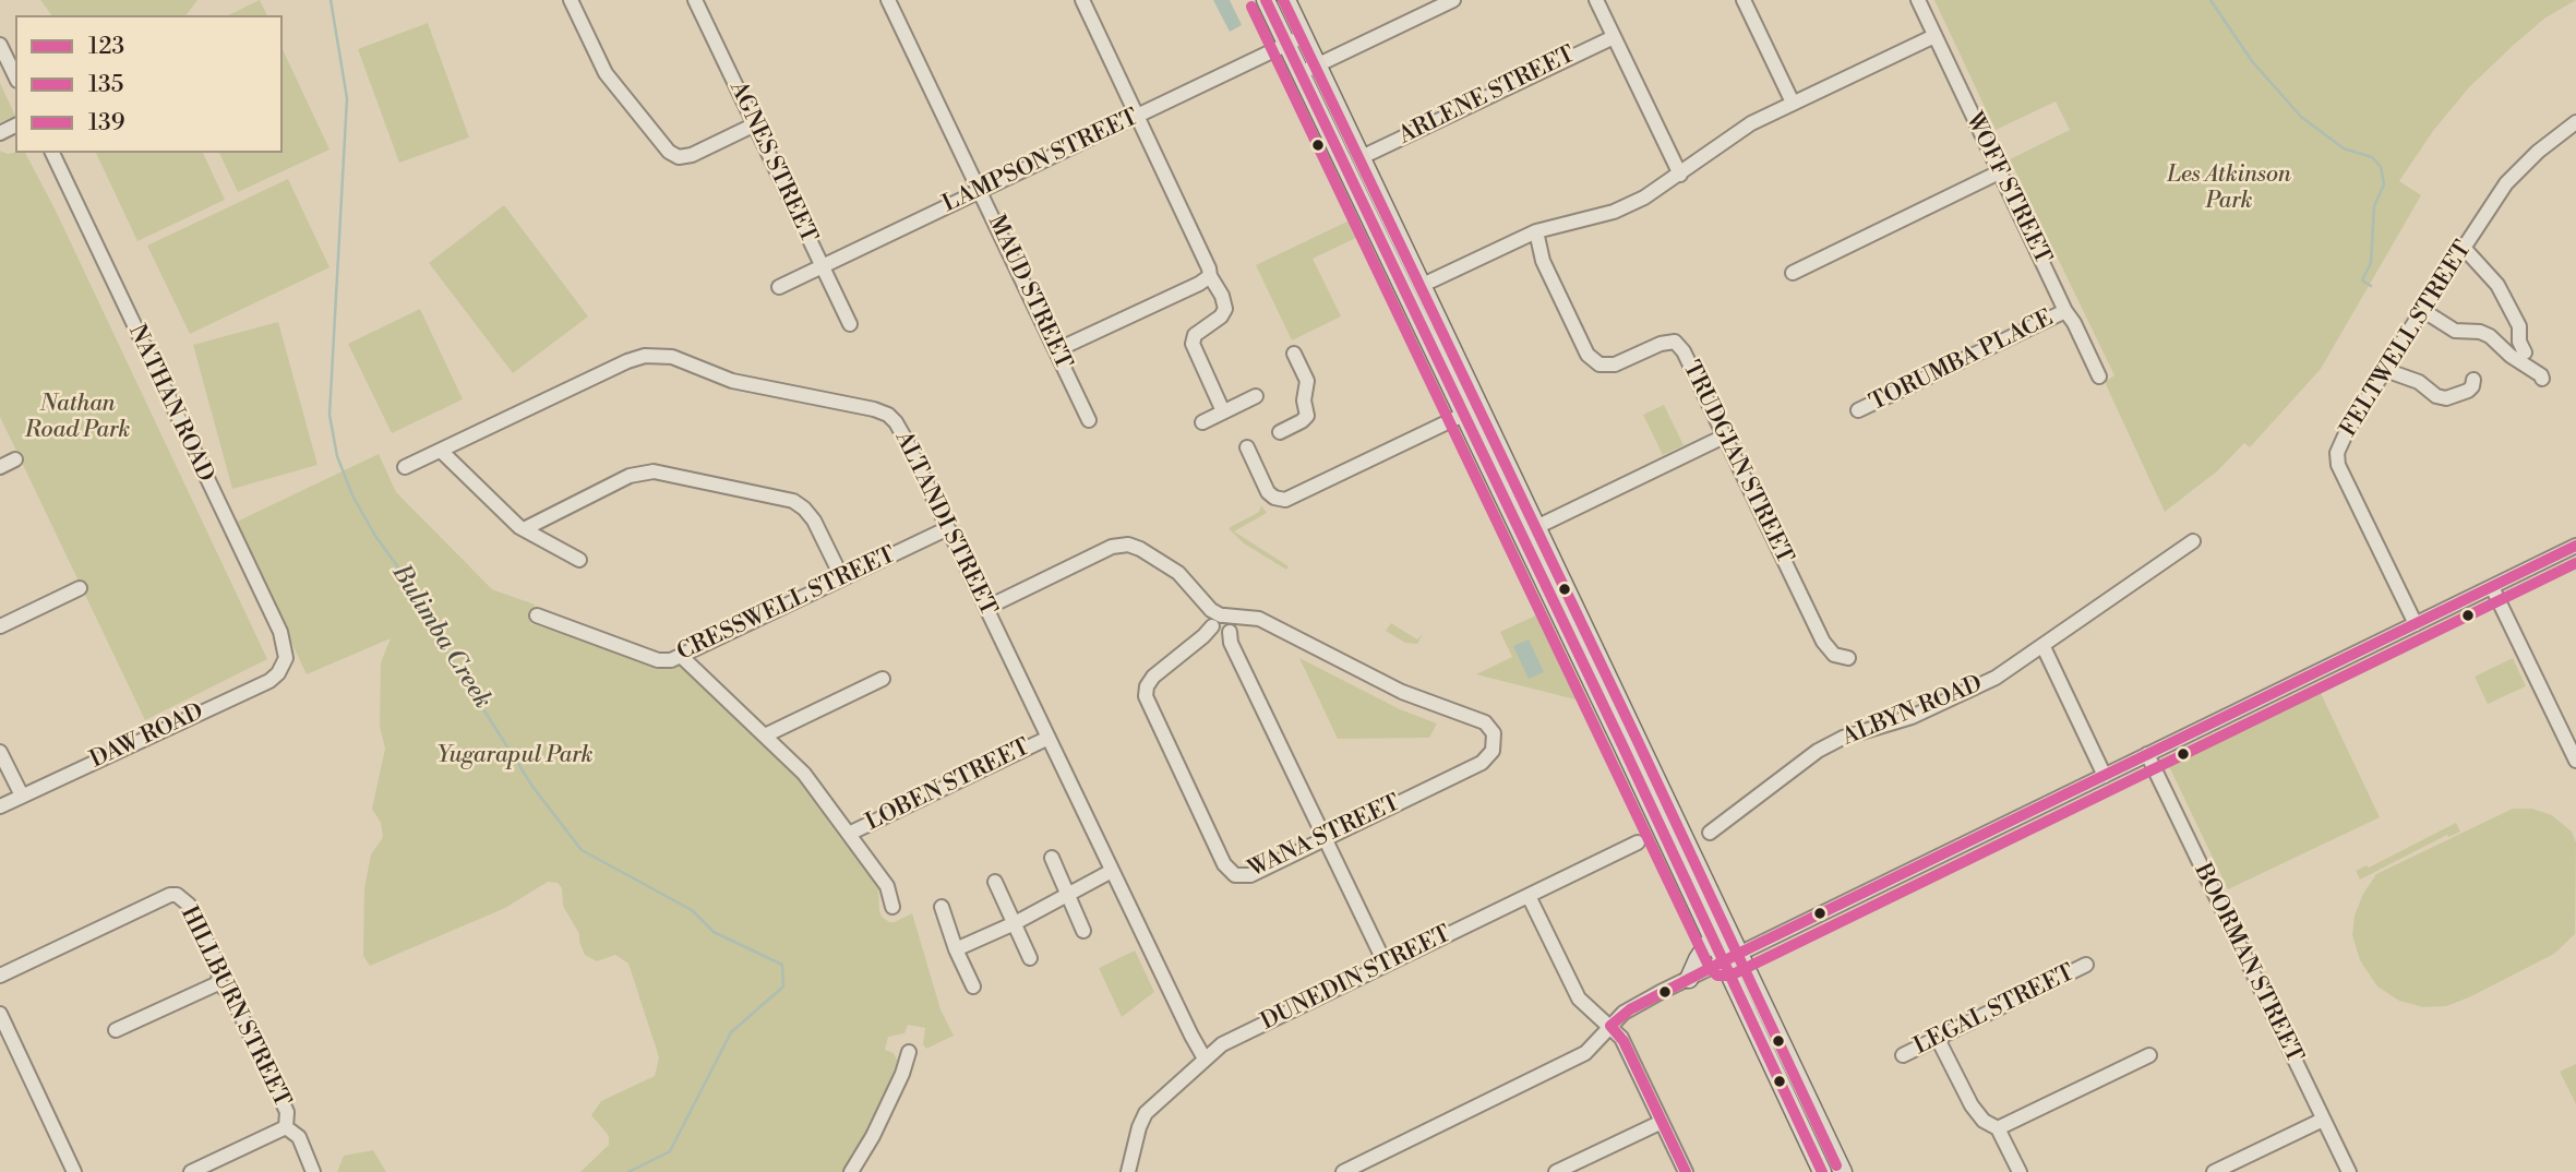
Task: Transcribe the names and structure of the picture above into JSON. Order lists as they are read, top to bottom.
{
  "streets": {
    "street": [
      "ARLENE STREET",
      "LAMPSON STREET",
      "AGNES STREET",
      "WOFF STREET",
      "MAUD STREET",
      "FELTWELL STREET",
      "TORUMBA PLACE",
      "NATHAN ROAD",
      "TRUDGIAN STREET",
      "ALTANDI STREET",
      "CRESSWELL STREET",
      "ALBYN ROAD",
      "DAW ROAD",
      "LOBEN STREET",
      "WANA STREET",
      "BOORMAN STREET",
      "DUNEDIN STREET",
      "HILLBURN STREET",
      "LEGAL STREET"
    ]
  },
  "crossings": [
    ["LAMPSON STREET", "AGNES STREET"],
    ["LAMPSON STREET", "MAUD STREET"],
    ["WOFF STREET", "TORUMBA PLACE"],
    ["NATHAN ROAD", "DAW ROAD"],
    ["ALTANDI STREET", "CRESSWELL STREET"],
    ["ALTANDI STREET", "LOBEN STREET"],
    ["ALTANDI STREET", "DUNEDIN STREET"]
  ],
  "water": ["Bulimba Creek"],
  "parks": ["Les Atkinson Park", "Nathan Road Park", "Yugarapul Park"],
  "lines": ["transit line 123", "transit line 139", "transit line 135"],
  "legend": ["123", "135", "139"]
}
